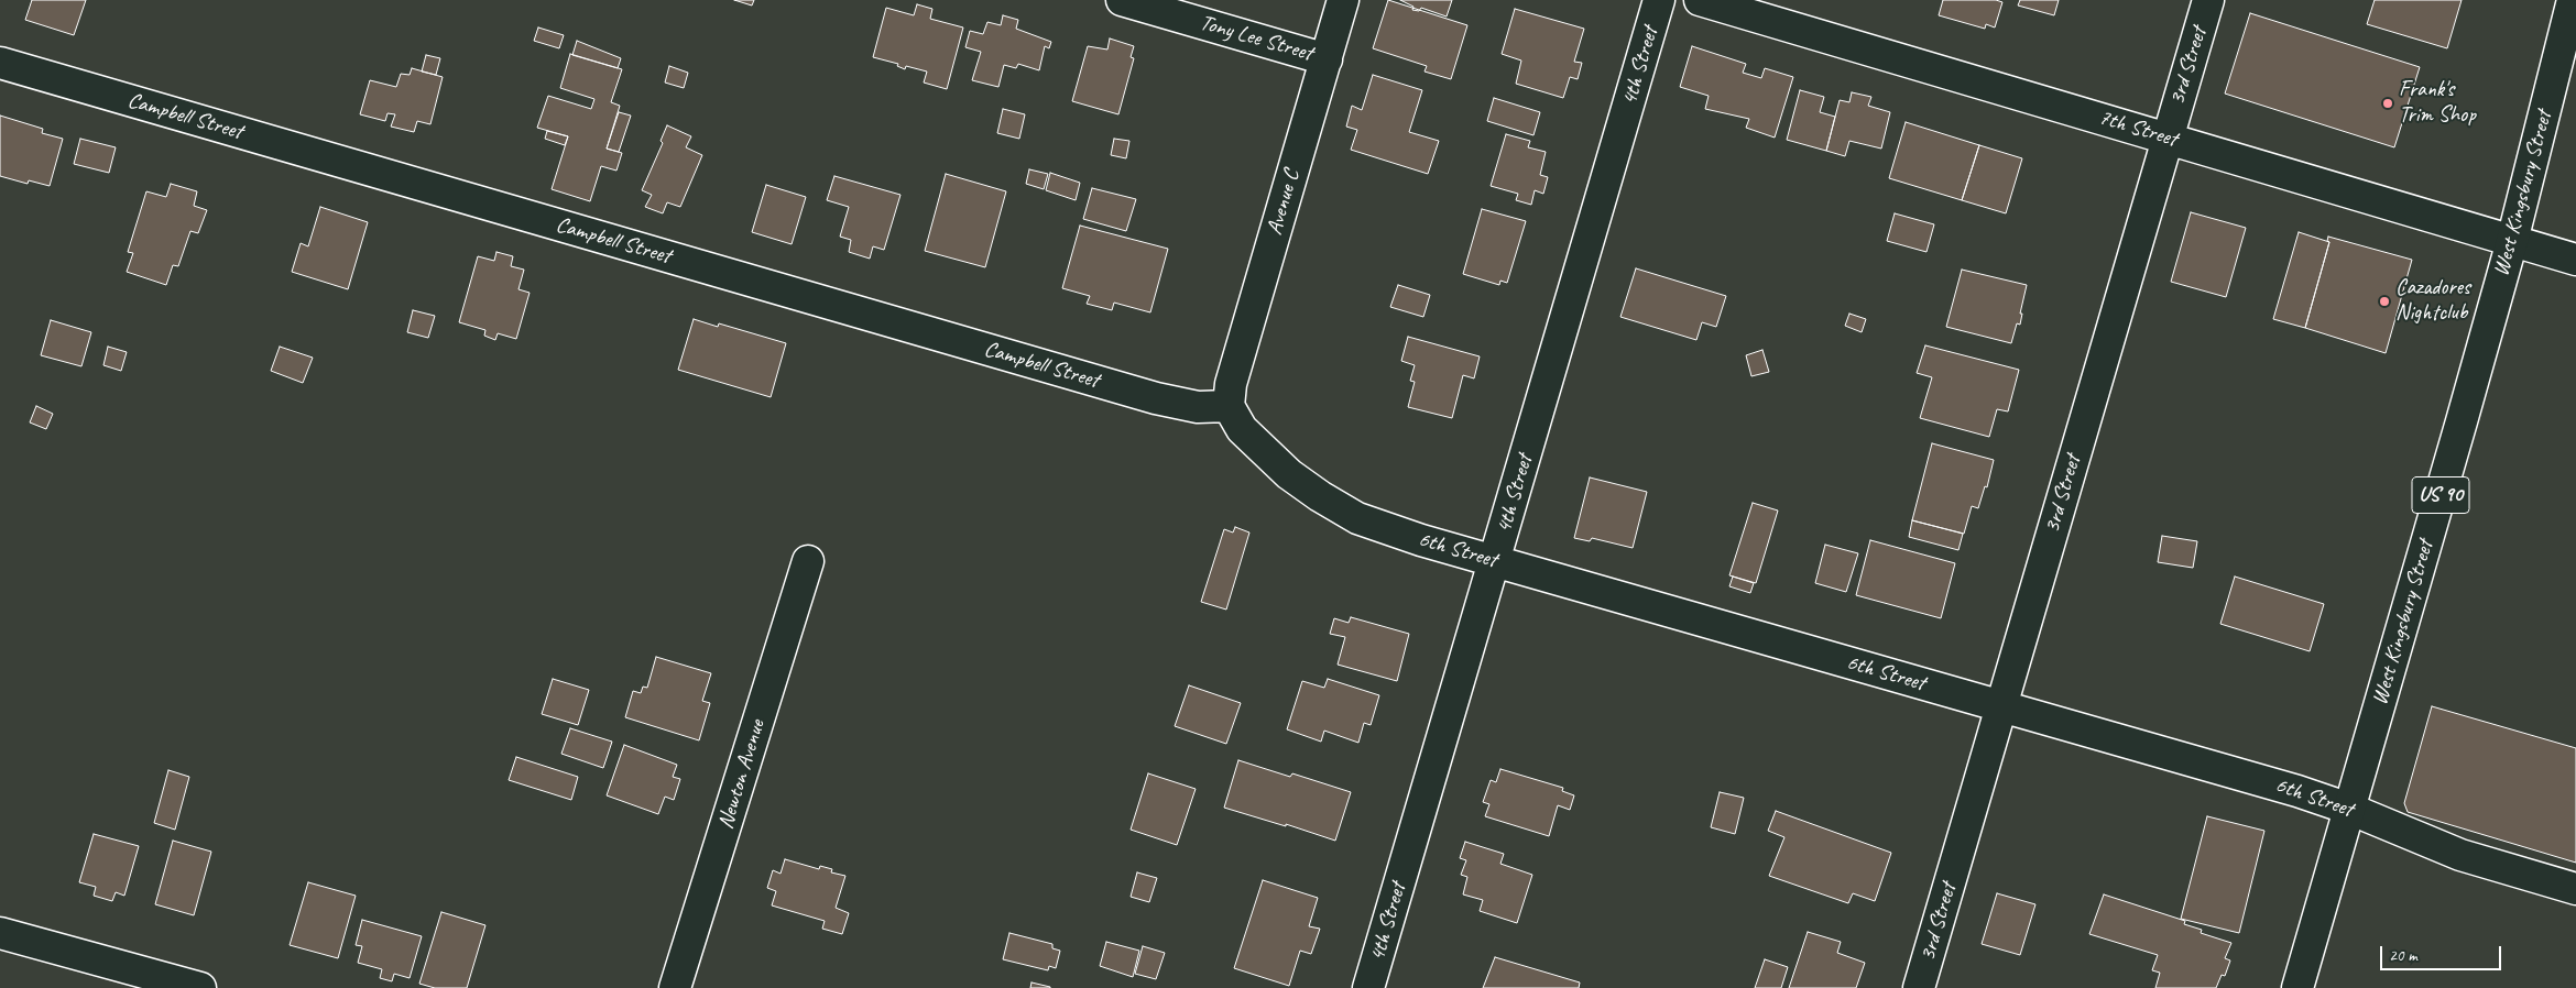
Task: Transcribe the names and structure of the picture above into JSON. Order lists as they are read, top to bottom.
{
  "streets": {
    "street": [
      "Tony Lee Street",
      "4th Street",
      "3rd Street",
      "Campbell Street",
      "7th Street",
      "West Kingsbury Street",
      "Avenue C",
      "US 90",
      "6th Street",
      "Newton Avenue"
    ]
  },
  "crossings": [
    ["Tony Lee Street", "Avenue C"],
    ["4th Street", "6th Street"],
    ["3rd Street", "7th Street"],
    ["3rd Street", "6th Street"],
    ["Campbell Street", "Avenue C"],
    ["Campbell Street", "6th Street"],
    ["7th Street", "West Kingsbury Street"],
    ["West Kingsbury Street", "6th Street"],
    ["Avenue C", "6th Street"]
  ],
  "places": ["Frank's Trim Shop", "Cazadores Nightclub"],
  "scale_bar": "20 m"
}
